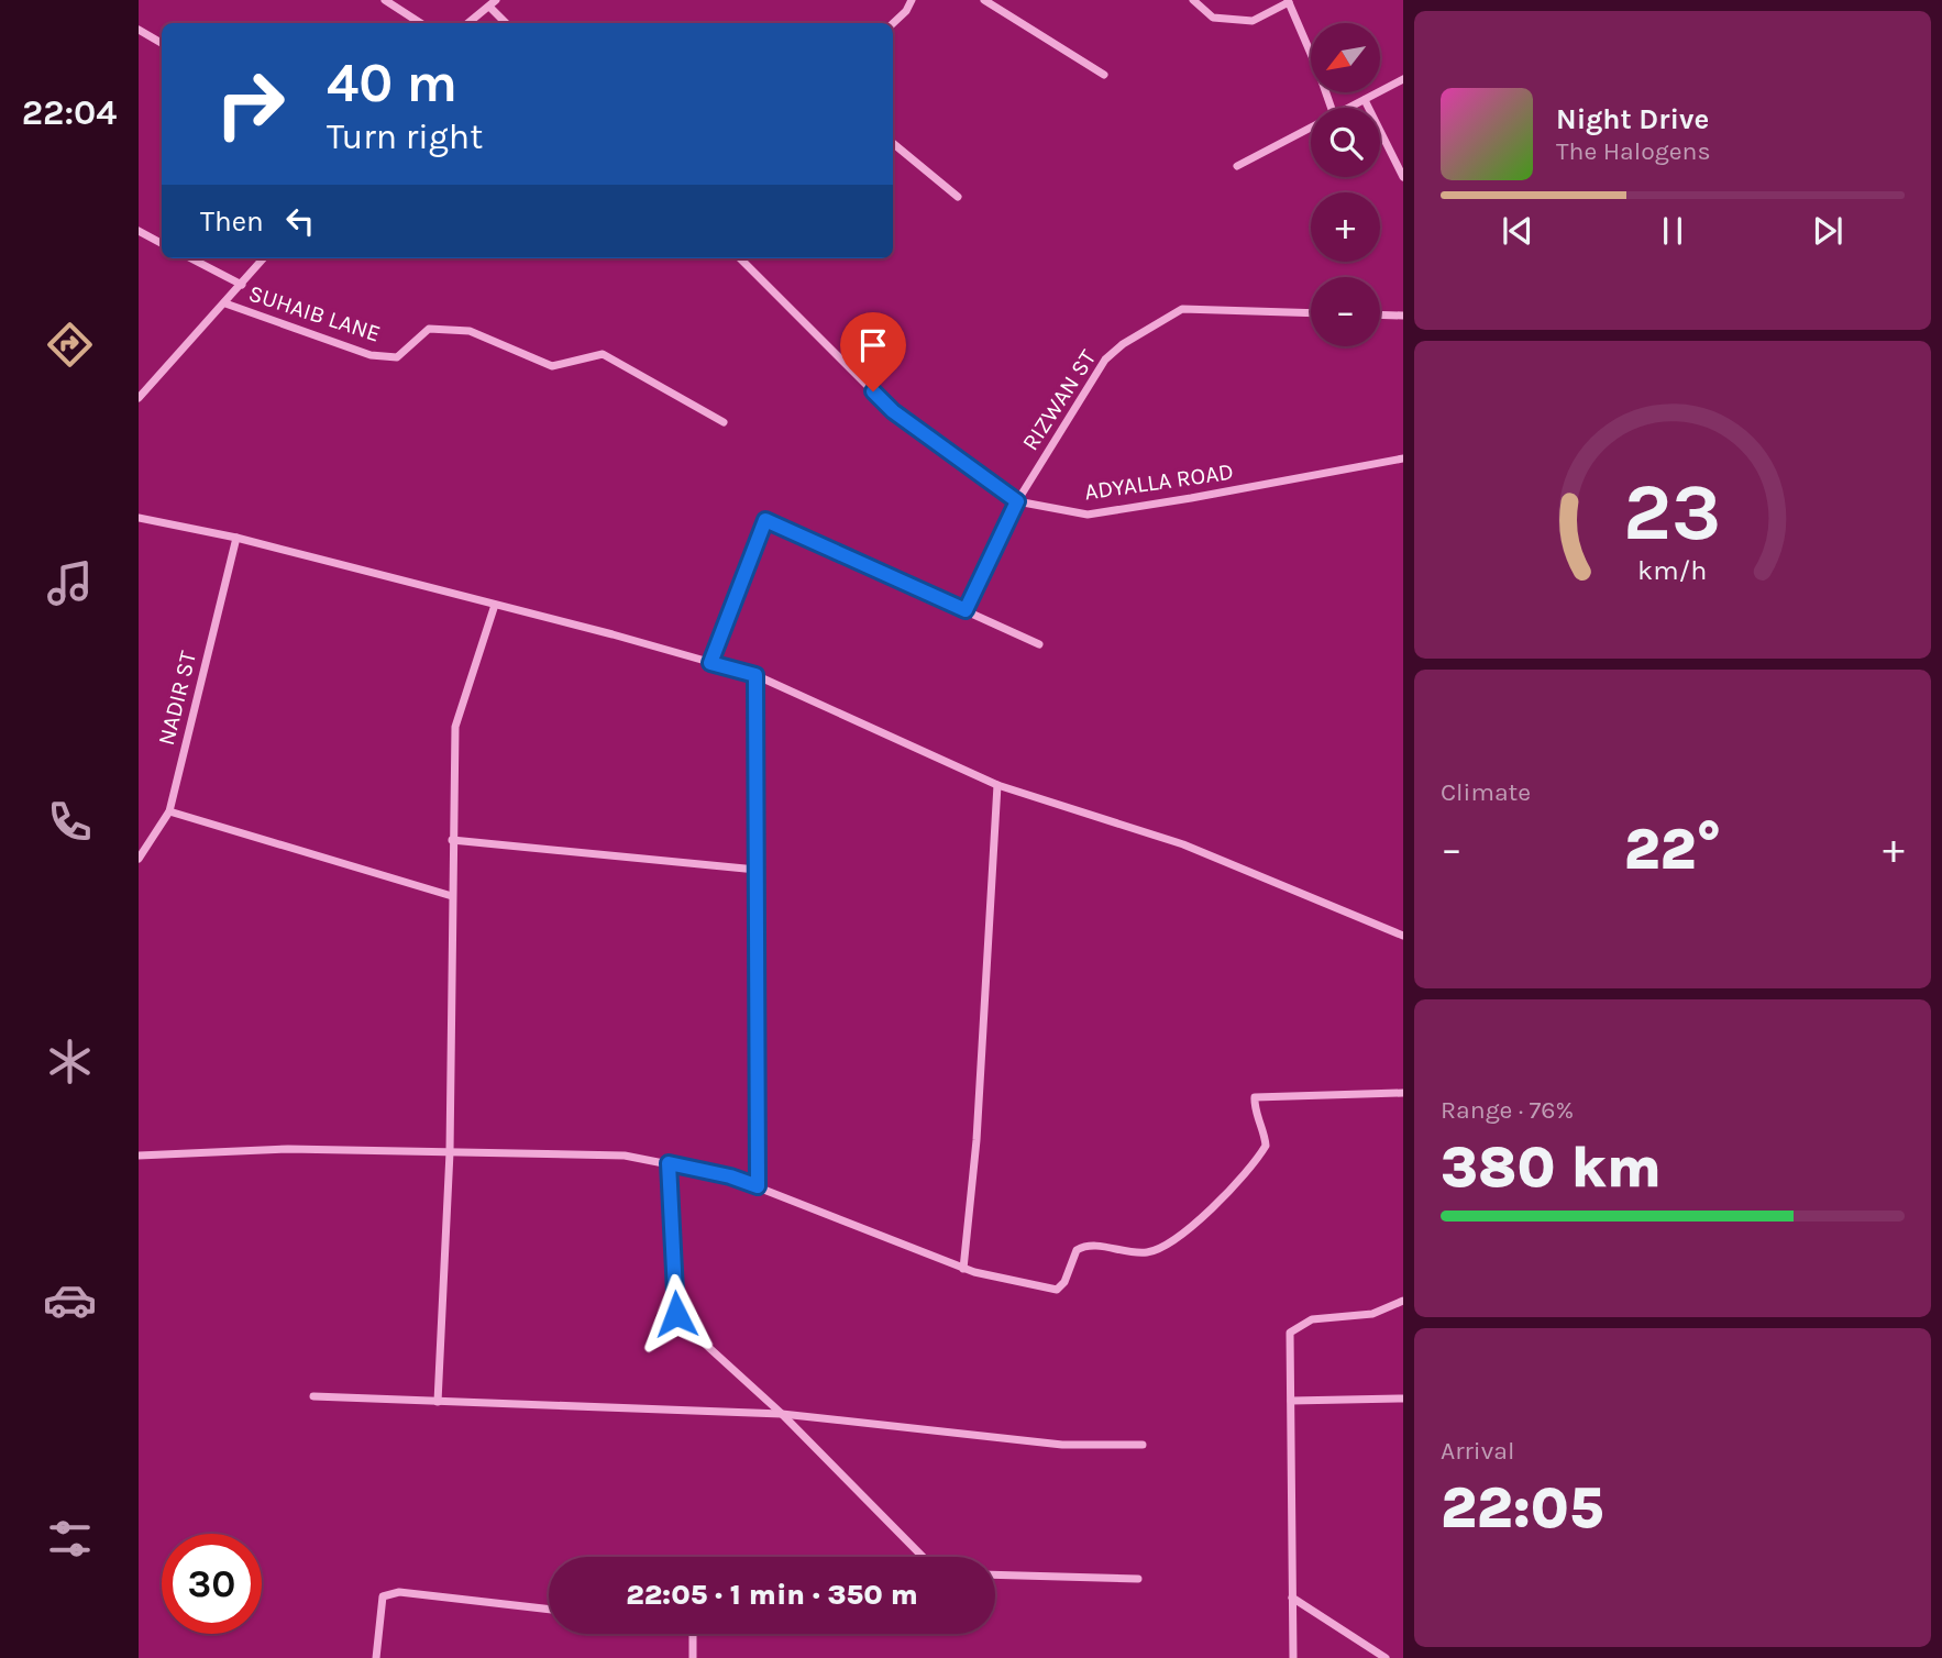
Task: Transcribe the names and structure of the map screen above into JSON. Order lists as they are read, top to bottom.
{
  "streets": {
    "street": [
      "SUHAIB LANE",
      "RIZWAN ST",
      "ADYALLA ROAD",
      "NADIR ST"
    ]
  },
  "crossings": [
    ["RIZWAN ST", "ADYALLA ROAD"]
  ],
  "north": "bottom left",
  "page": {
    "tabs": "22:04",
    "map_buttons": ["+", "−"],
    "turn": ["40 m", "Turn right"],
    "song": ["Night Drive", "The Halogens"],
    "then": "Then",
    "tile": [
      "Climate",
      ["Range · 76%", "380 km"],
      ["Arrival", "22:05"]
    ],
    "heat": ["−", "22°", "+"],
    "limit": "30",
    "trip": "22:05 · 1 min · 350 m",
    "gauge": ["23", "km/h"]
  }
}
